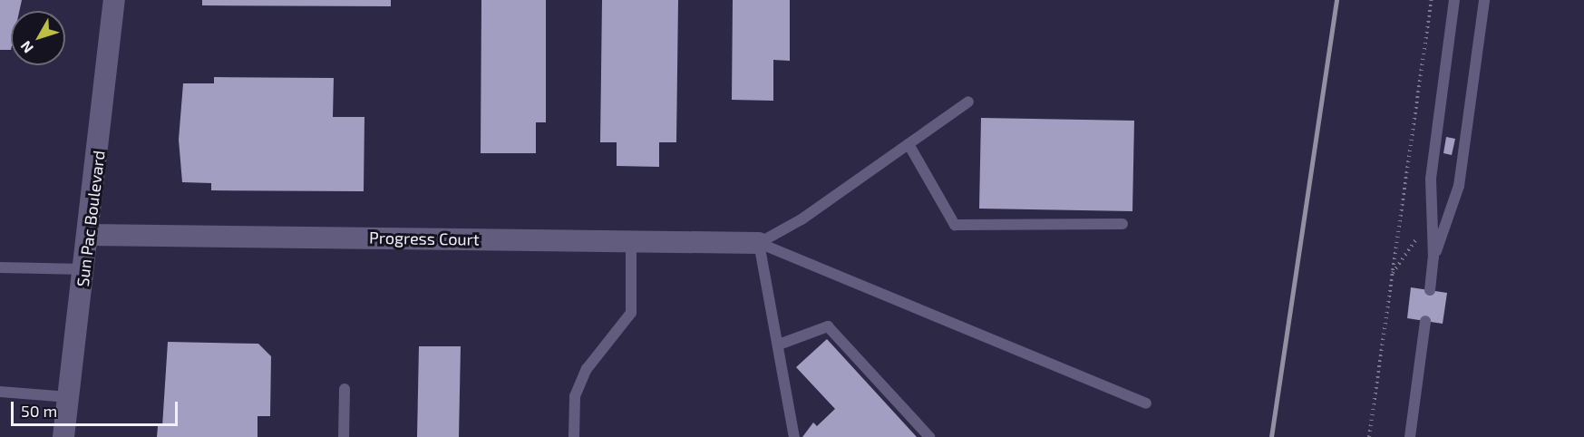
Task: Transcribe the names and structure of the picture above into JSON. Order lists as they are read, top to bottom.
{
  "streets": {
    "street": ["Sun Pac Boulevard", "Progress Court"]
  },
  "crossings": [
    ["Sun Pac Boulevard", "Progress Court"]
  ],
  "scale_bar": "50 m",
  "north": "bottom left"
}
